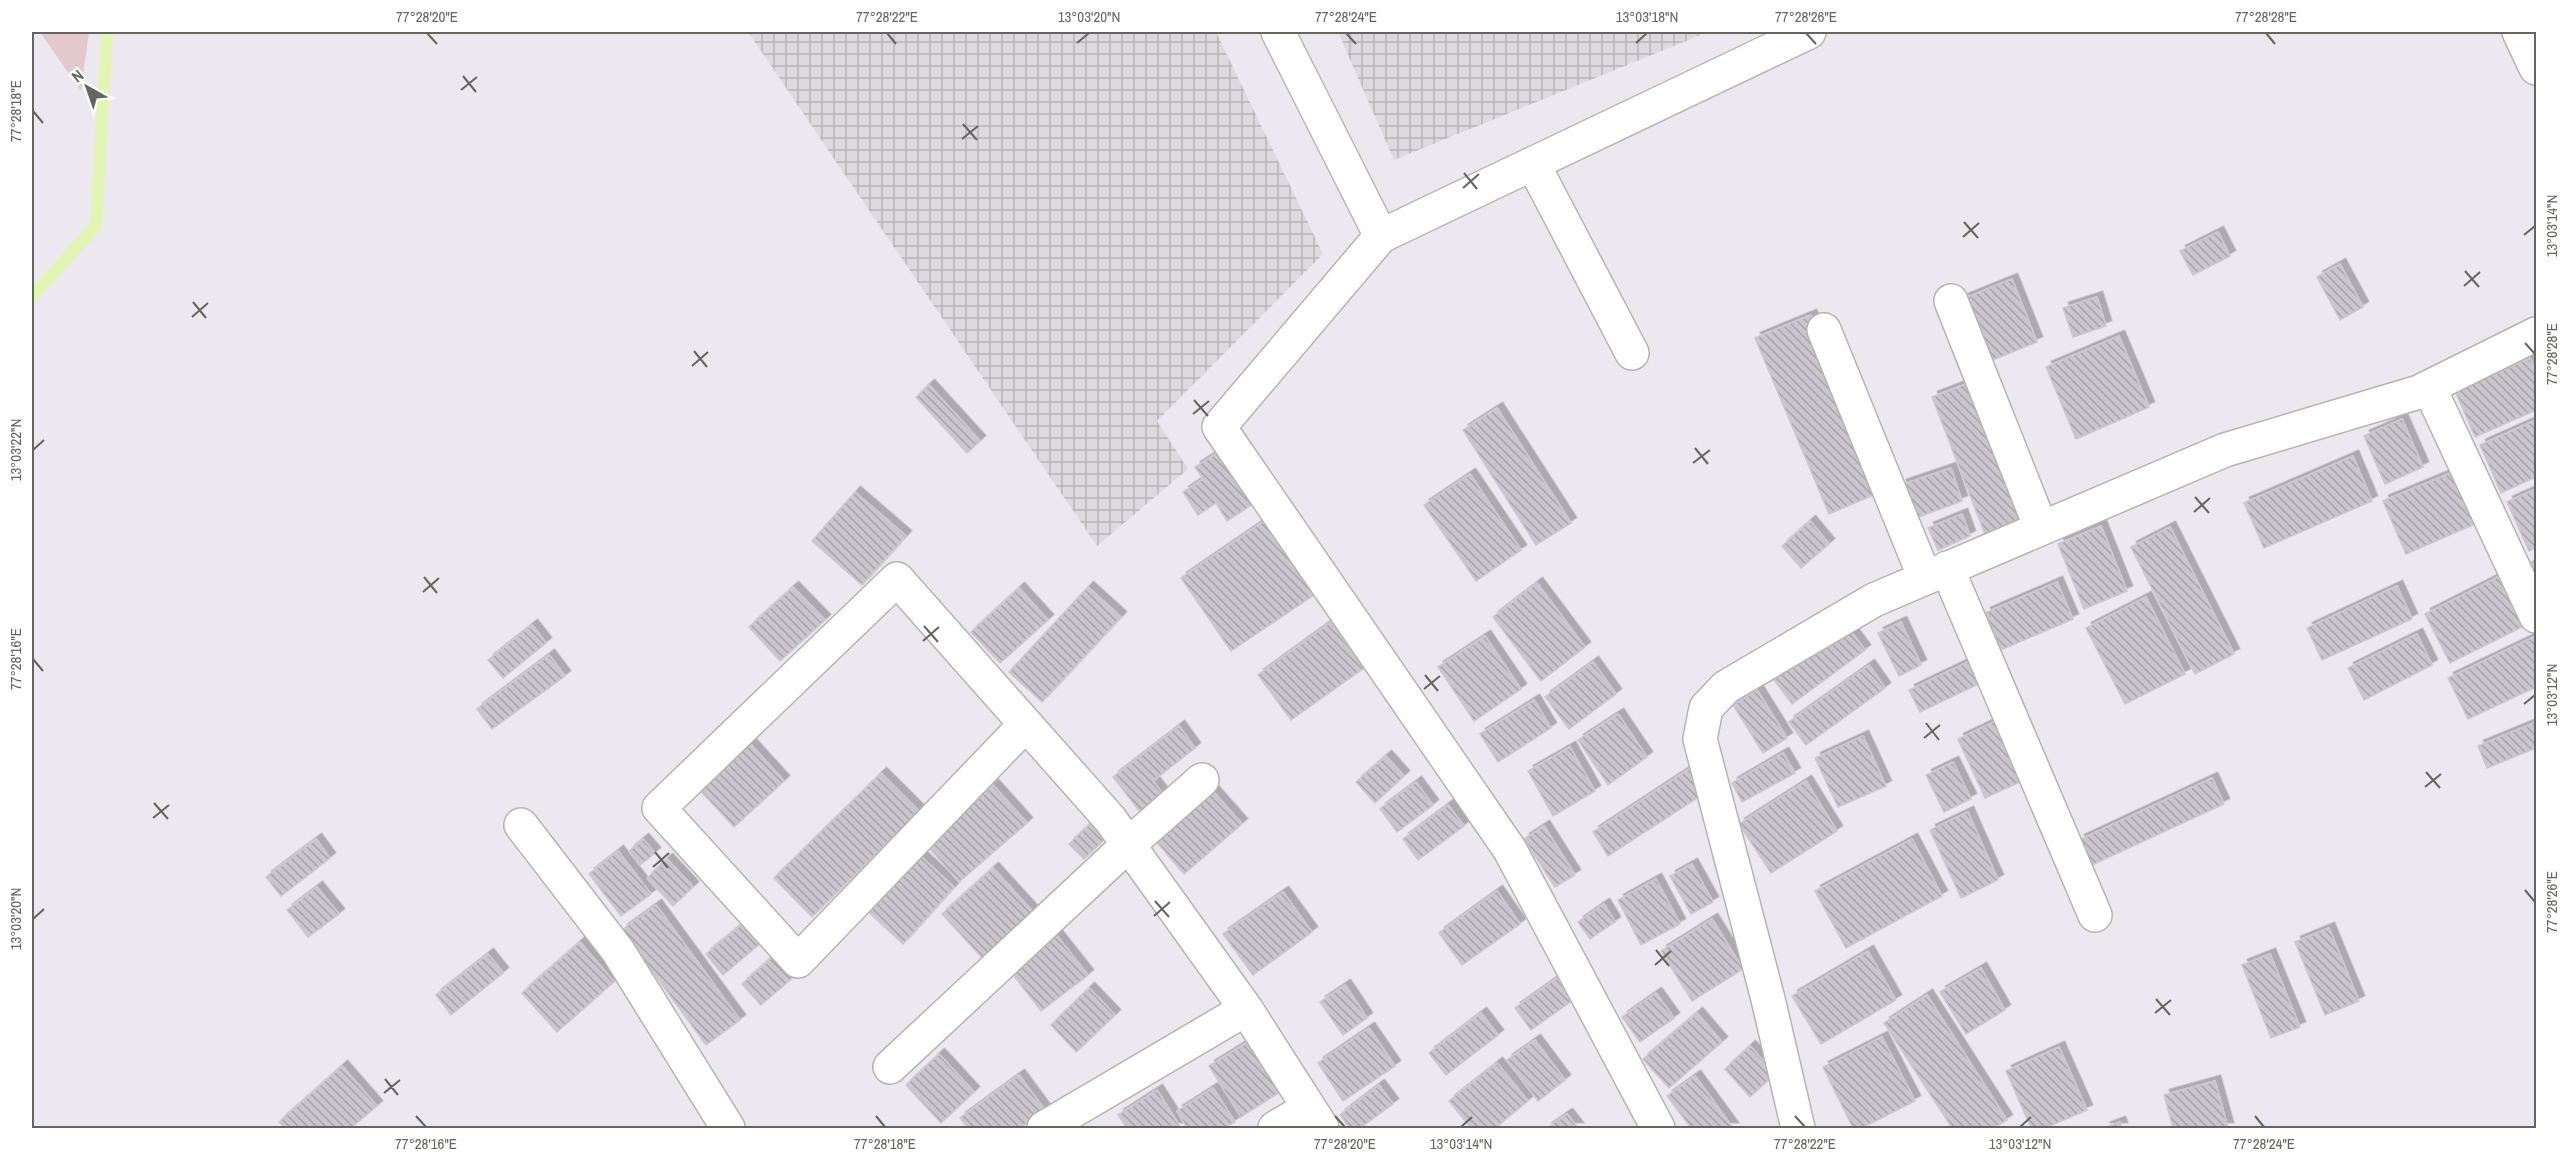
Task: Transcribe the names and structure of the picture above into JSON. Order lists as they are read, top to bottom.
{
  "north": "top left",
  "coordinates": [
    "77°28'20\"E",
    "77°28'22\"E",
    "13°03'20\"N",
    "77°28'24\"E",
    "13°03'18\"N",
    "77°28'26\"E",
    "77°28'28\"E",
    "77°28'18\"E",
    "13°03'14\"N",
    "13°03'22\"N",
    "77°28'16\"E",
    "13°03'12\"N"
  ]
}
